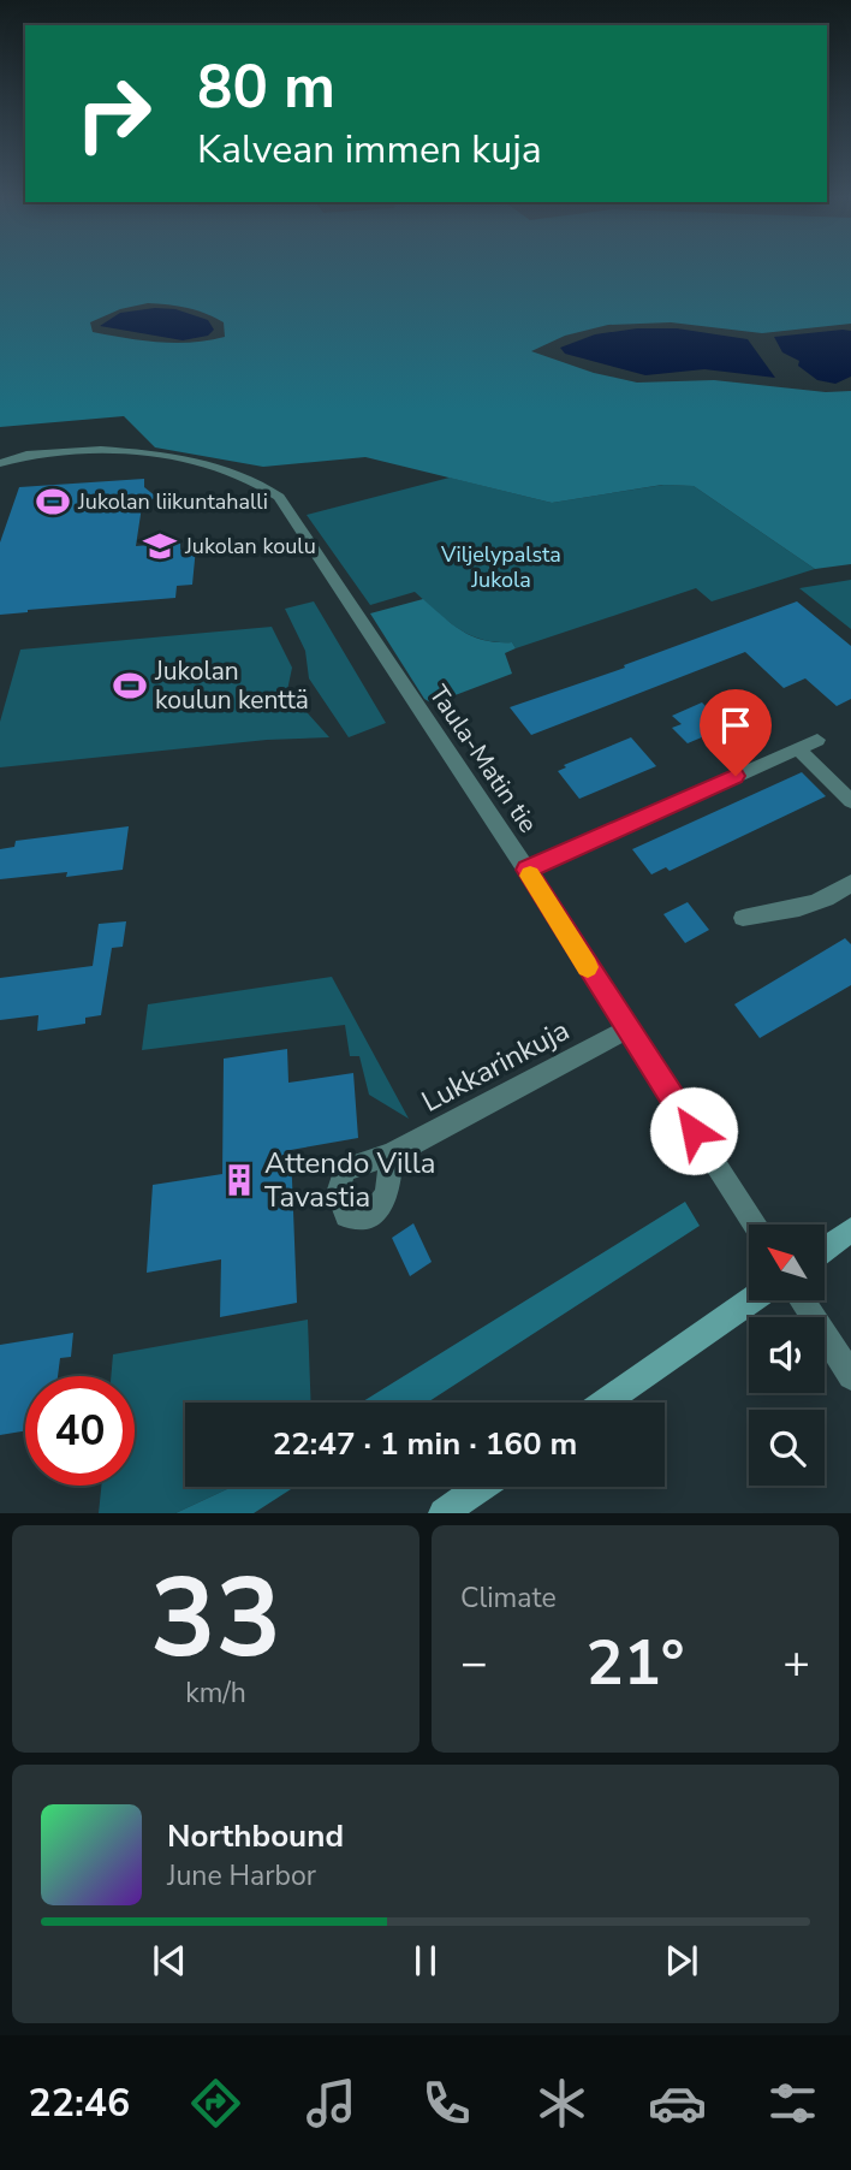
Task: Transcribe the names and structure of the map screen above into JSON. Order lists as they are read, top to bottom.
{
  "streets": {
    "street": ["Taula-Matin tie", "Lukkarinkuja"]
  },
  "crossings": [
    ["Taula-Matin tie", "Lukkarinkuja"]
  ],
  "parks": ["Viljelypalsta Jukola"],
  "places": {
    "sports": ["Jukolan liikuntahalli", "Jukolan koulun kenttä"],
    "school or university": ["Jukolan koulu"],
    "building": ["Attendo Villa Tavastia"]
  },
  "north": "top left",
  "page": {
    "turn": ["80 m", "Kalvean immen kuja"],
    "limit": "40",
    "trip": "22:47 · 1 min · 160 m",
    "tile": [
      ["33", "km/h"],
      "Climate"
    ],
    "heat": ["−", "21°", "+"],
    "song": ["Northbound", "June Harbor"],
    "tabs": "22:46"
  }
}
